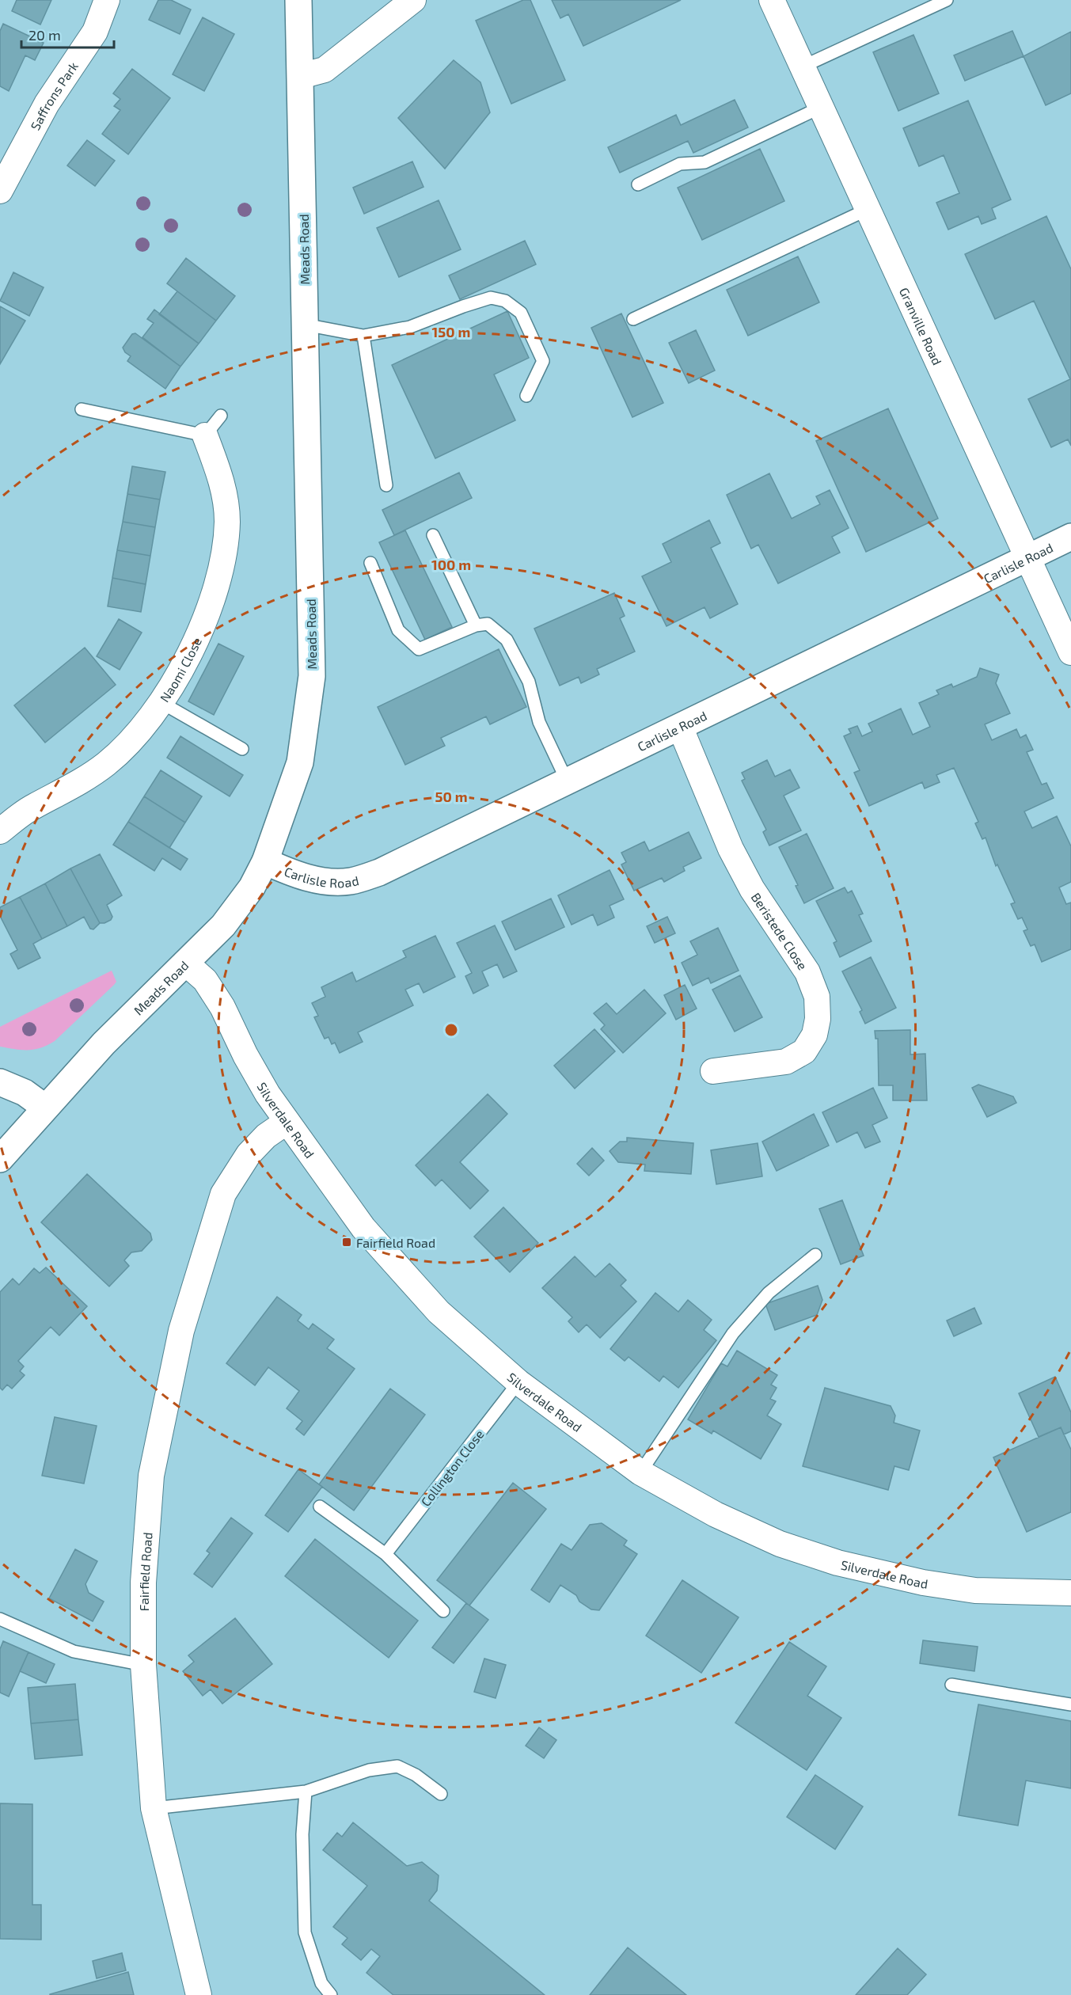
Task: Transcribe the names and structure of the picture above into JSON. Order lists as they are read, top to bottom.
{
  "streets": {
    "street": [
      "Saffrons Park",
      "Meads Road",
      "Granville Road",
      "Carlisle Road",
      "Naomi Close",
      "Beristede Close",
      "Silverdale Road",
      "Fairfield Road"
    ],
    "lane": ["Collington Close"]
  },
  "crossings": [
    ["Meads Road", "Carlisle Road"],
    ["Meads Road", "Silverdale Road"],
    ["Granville Road", "Carlisle Road"],
    ["Carlisle Road", "Beristede Close"],
    ["Silverdale Road", "Collington Close"],
    ["Silverdale Road", "Fairfield Road"]
  ],
  "places": {
    "transit": ["Fairfield Road"]
  },
  "scale_bar": "20 m",
  "rings": ["150 m", "100 m", "50 m"]
}
